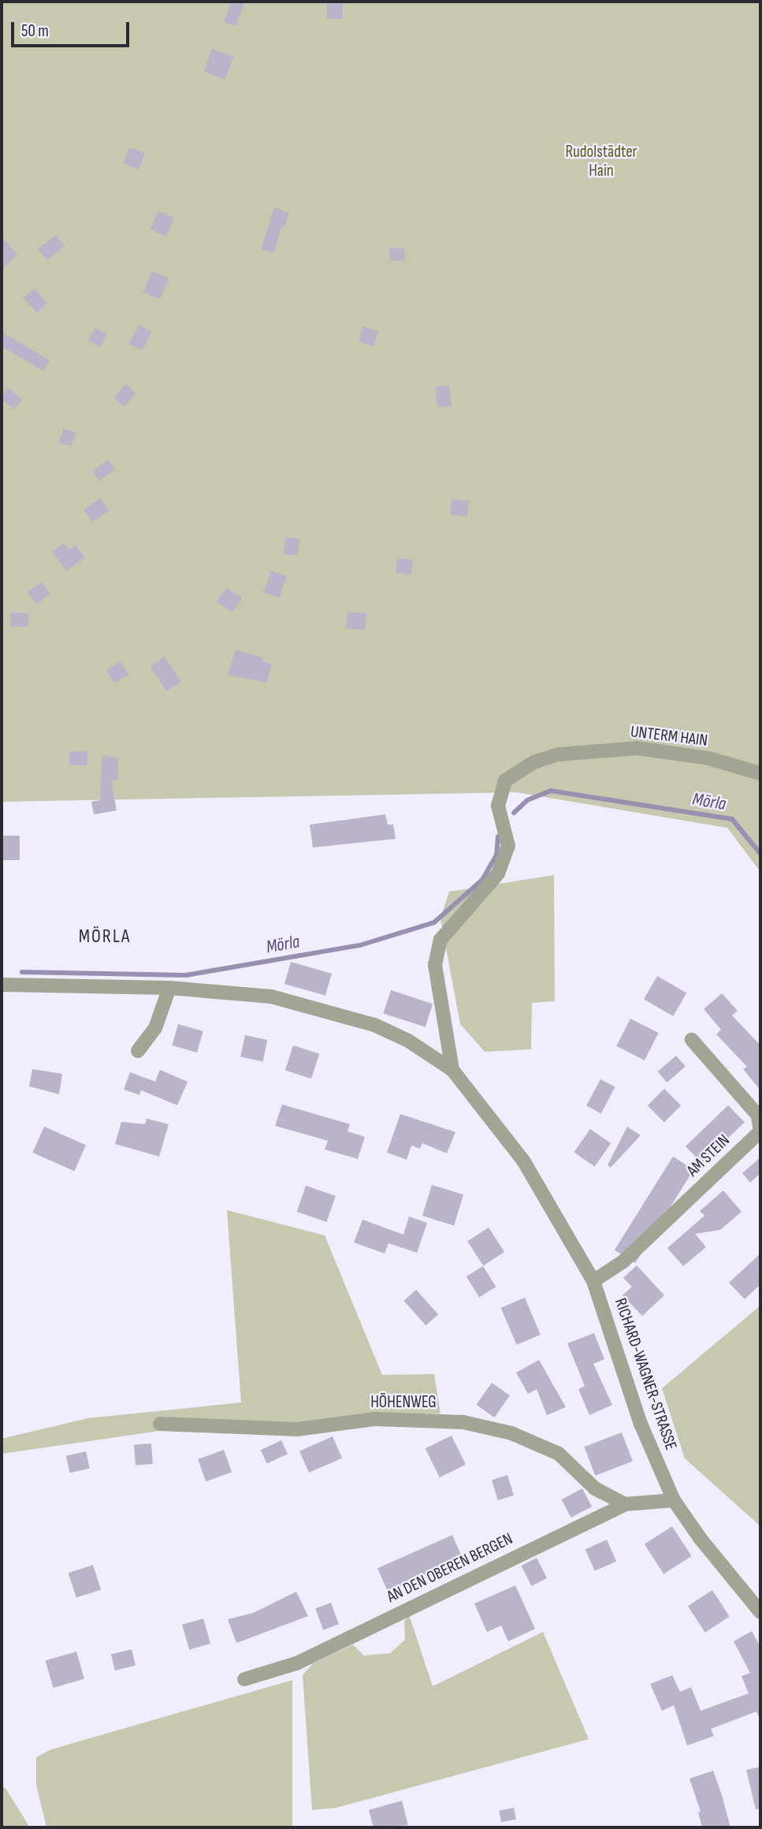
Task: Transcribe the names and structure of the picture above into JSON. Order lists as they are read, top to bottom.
{
  "streets": {
    "street": [
      "UNTERM HAIN",
      "AM STEIN",
      "RICHARD-WAGNER-STRASSE",
      "HÖHENWEG",
      "AN DEN OBEREN BERGEN"
    ]
  },
  "crossings": [
    ["AM STEIN", "RICHARD-WAGNER-STRASSE"],
    ["RICHARD-WAGNER-STRASSE", "AN DEN OBEREN BERGEN"],
    ["HÖHENWEG", "AN DEN OBEREN BERGEN"]
  ],
  "districts": ["MÖRLA"],
  "water": ["Mörla"],
  "parks": ["Rudolstädter Hain"],
  "scale_bar": "50 m"
}
